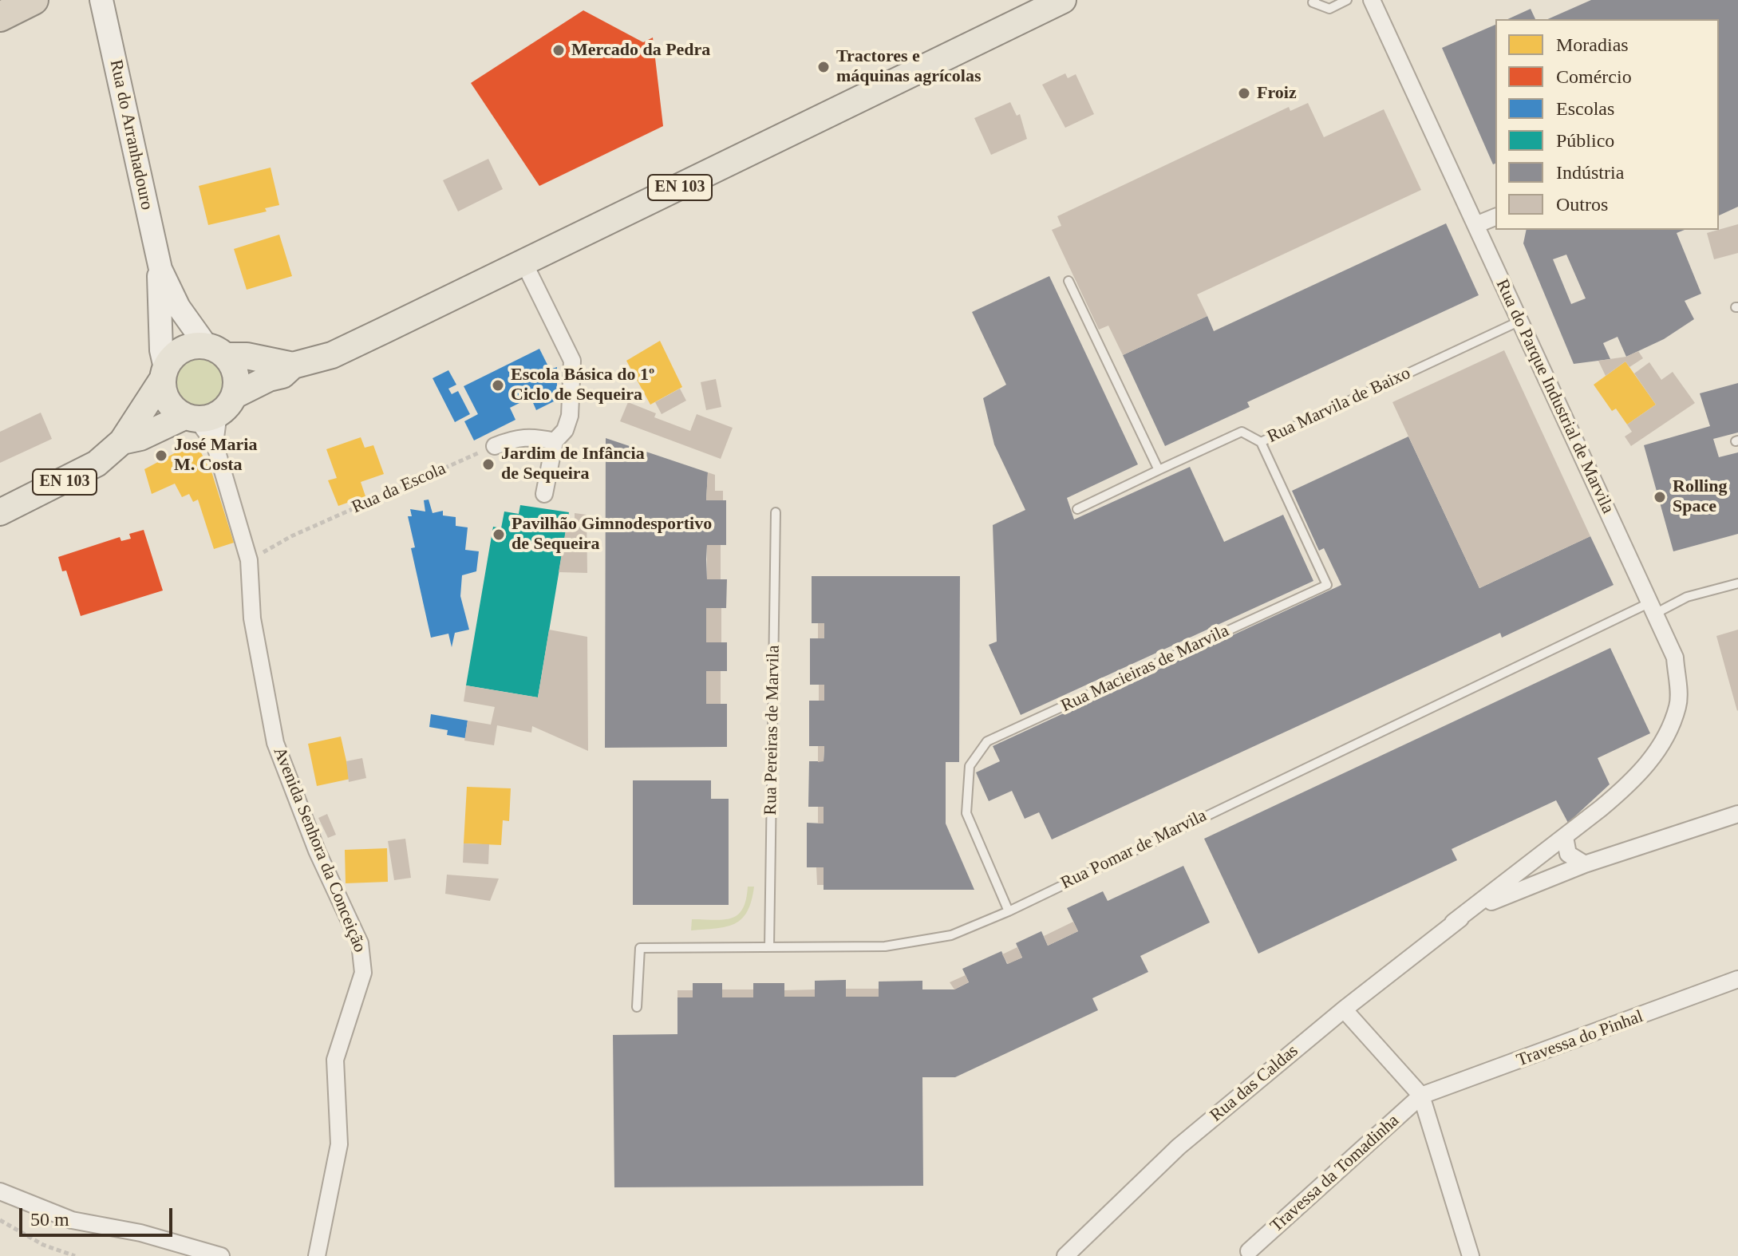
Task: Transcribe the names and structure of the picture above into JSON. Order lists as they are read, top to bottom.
{
  "streets": {
    "main road": ["EN 103"],
    "street": [
      "Rua do Arranhadouro",
      "Rua do Parque Industrial de Marvila",
      "Avenida Senhora da Conceição",
      "Travessa do Pinhal",
      "Rua das Caldas",
      "Travessa da Tomadinha"
    ],
    "lane": [
      "Rua Marvila de Baixo",
      "Rua Macieiras de Marvila",
      "Rua Pereiras de Marvila",
      "Rua Pomar de Marvila"
    ],
    "path": ["Rua da Escola"]
  },
  "crossings": [
    ["Rua do Arranhadouro", "EN 103"],
    ["Rua do Arranhadouro", "Avenida Senhora da Conceição"],
    ["EN 103", "Avenida Senhora da Conceição"],
    ["Rua do Parque Industrial de Marvila", "Rua Marvila de Baixo"],
    ["Rua do Parque Industrial de Marvila", "Rua Pomar de Marvila"],
    ["Rua do Parque Industrial de Marvila", "Rua das Caldas"],
    ["Rua Marvila de Baixo", "Rua Macieiras de Marvila"],
    ["Rua da Escola", "Avenida Senhora da Conceição"],
    ["Rua Macieiras de Marvila", "Rua Pomar de Marvila"],
    ["Rua Pereiras de Marvila", "Rua Pomar de Marvila"],
    ["Travessa do Pinhal", "Travessa da Tomadinha"]
  ],
  "places": [
    "Mercado da Pedra",
    "Tractores e máquinas agrícolas",
    "Froiz",
    "Escola Básica do 1º Ciclo de Sequeira",
    "José Maria M. Costa",
    "Jardim de Infância de Sequeira",
    "Rolling Space",
    "Pavilhão Gimnodesportivo de Sequeira"
  ],
  "legend": [
    "Moradias",
    "Comércio",
    "Escolas",
    "Público",
    "Indústria",
    "Outros"
  ],
  "scale_bar": "50 m"
}
